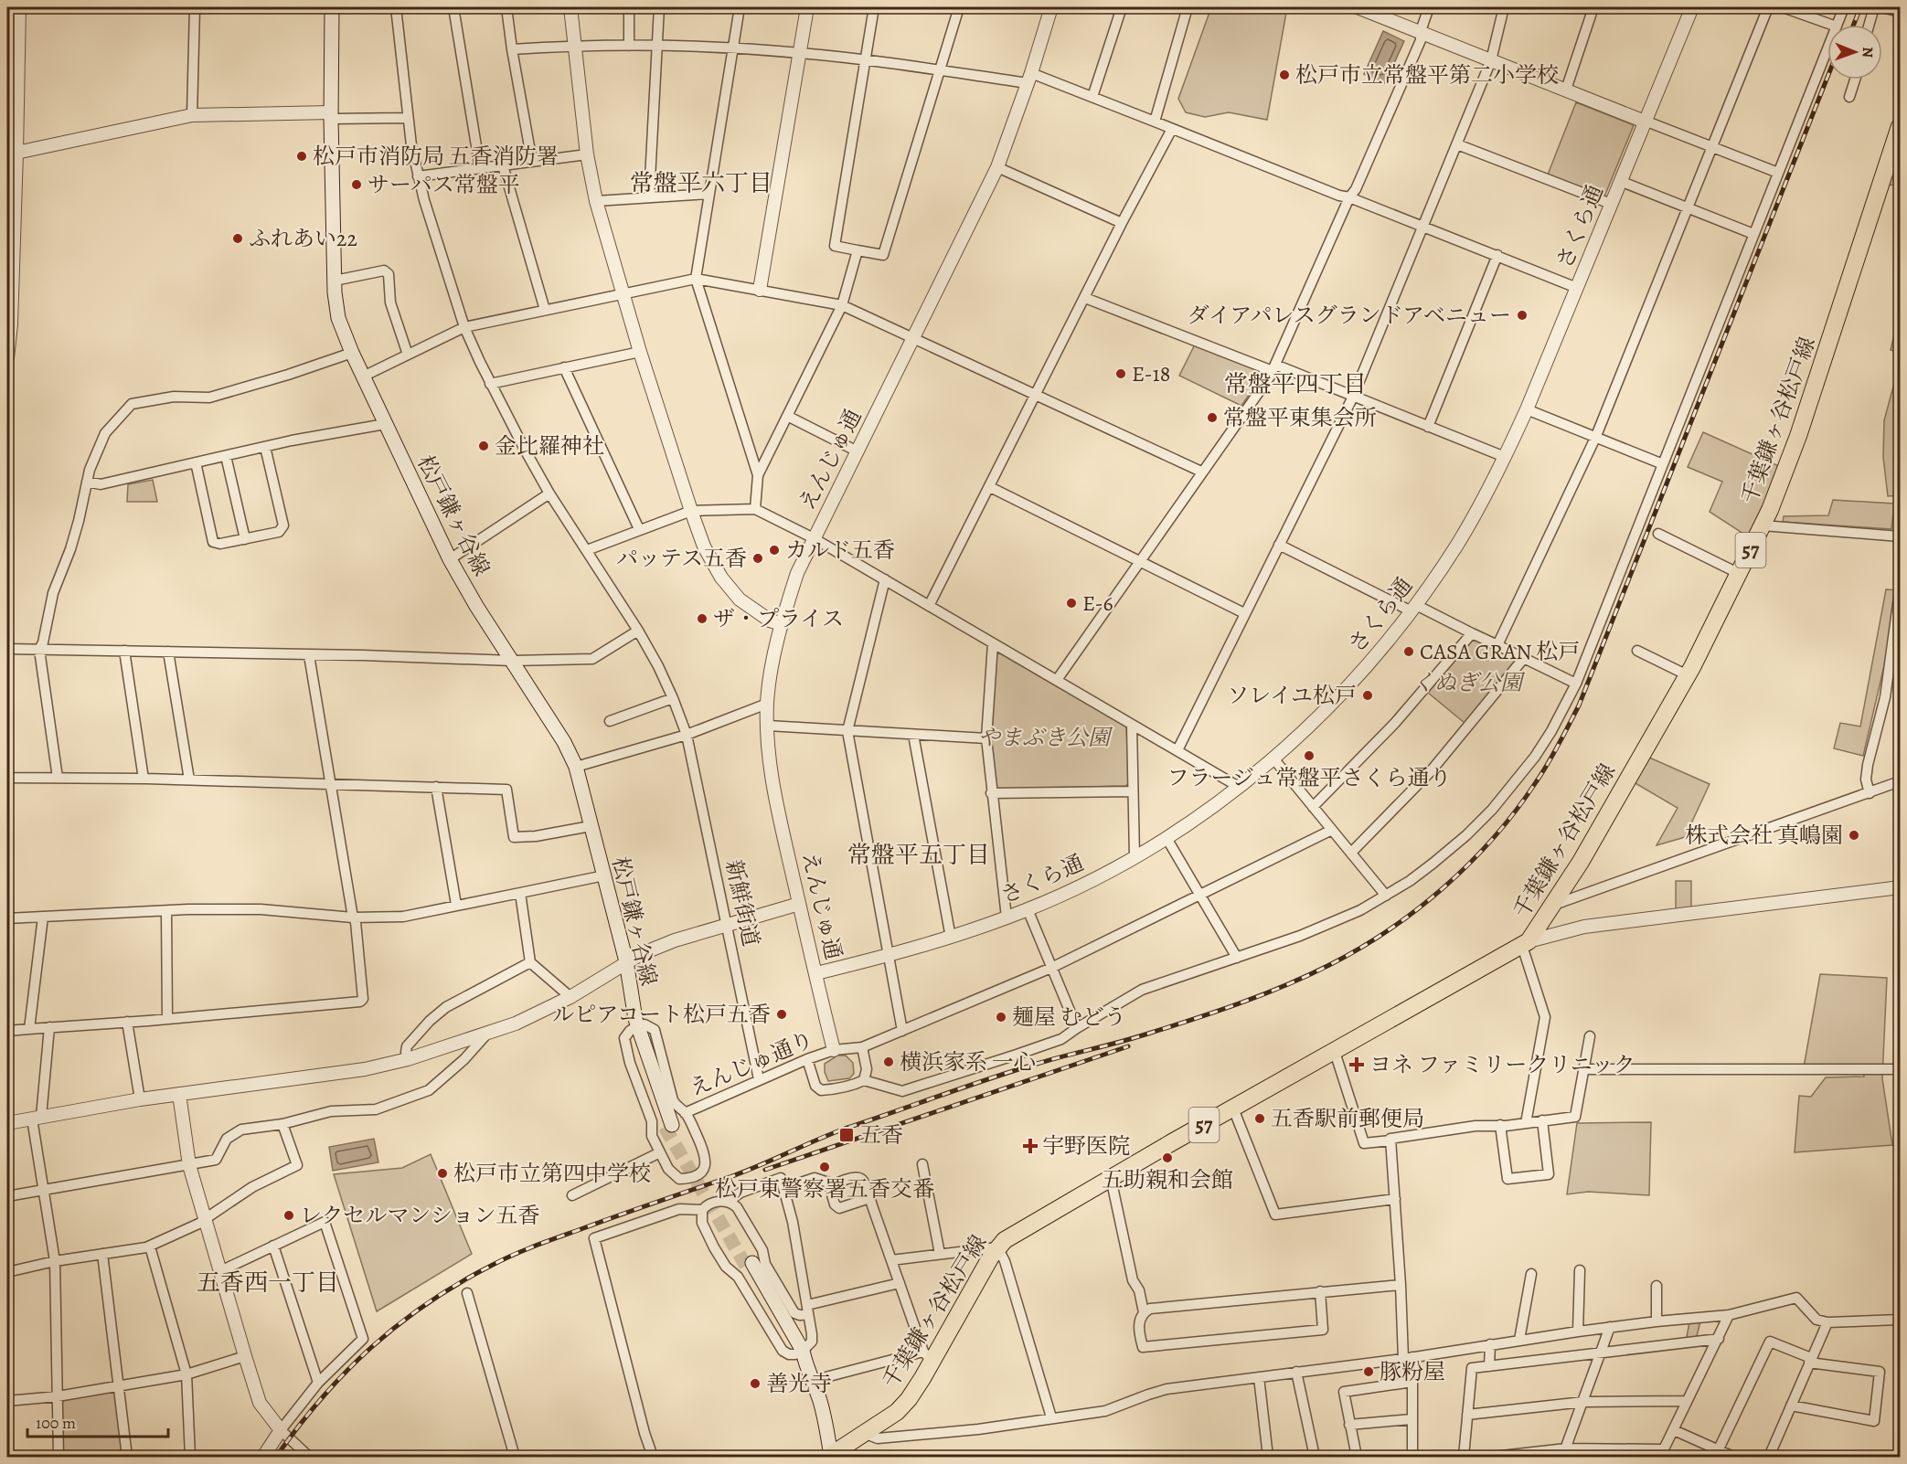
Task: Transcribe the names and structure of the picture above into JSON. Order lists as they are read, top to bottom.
{
  "streets": {
    "main road": ["千葉鎌ヶ谷松戸線", "松戸鎌ヶ谷線", "57"],
    "street": [
      "さくら通",
      "えんじゅ通",
      "新鮮街道",
      "えんじゅ通り"
    ]
  },
  "crossings": [
    ["さくら通", "えんじゅ通"],
    ["えんじゅ通", "えんじゅ通り"],
    ["新鮮街道", "えんじゅ通り"]
  ],
  "districts": [
    "常盤平六丁目",
    "常盤平四丁目",
    "常盤平五丁目",
    "五香西一丁目"
  ],
  "parks": ["くぬぎ公園", "やまぶき公園"],
  "places": {
    "other": [
      "松戸市立常盤平第二小学校",
      "松戸市消防局 五香消防署",
      "サーパス常盤平",
      "ふれあい22",
      "ダイアパレスグランドアベニュー",
      "E-18",
      "常盤平東集会所",
      "金比羅神社",
      "カルド五香",
      "パッテス五香",
      "E-6",
      "ザ・プライス",
      "CASA GRAN 松戸",
      "ソレイユ松戸",
      "フラージュ常盤平さくら通り",
      "株式会社 真嶋園",
      "ルピアコート松戸五香",
      "麺屋 むどう",
      "横浜家系 一心",
      "五香駅前郵便局",
      "五助親和会館",
      "松戸東警察署五香交番",
      "松戸市立第四中学校",
      "レクセルマンション五香",
      "豚粉屋",
      "善光寺"
    ],
    "health": ["ヨネ ファミリークリニック", "宇野医院"],
    "transit": ["五香"]
  },
  "scale_bar": "100 m",
  "north": "right"
}
